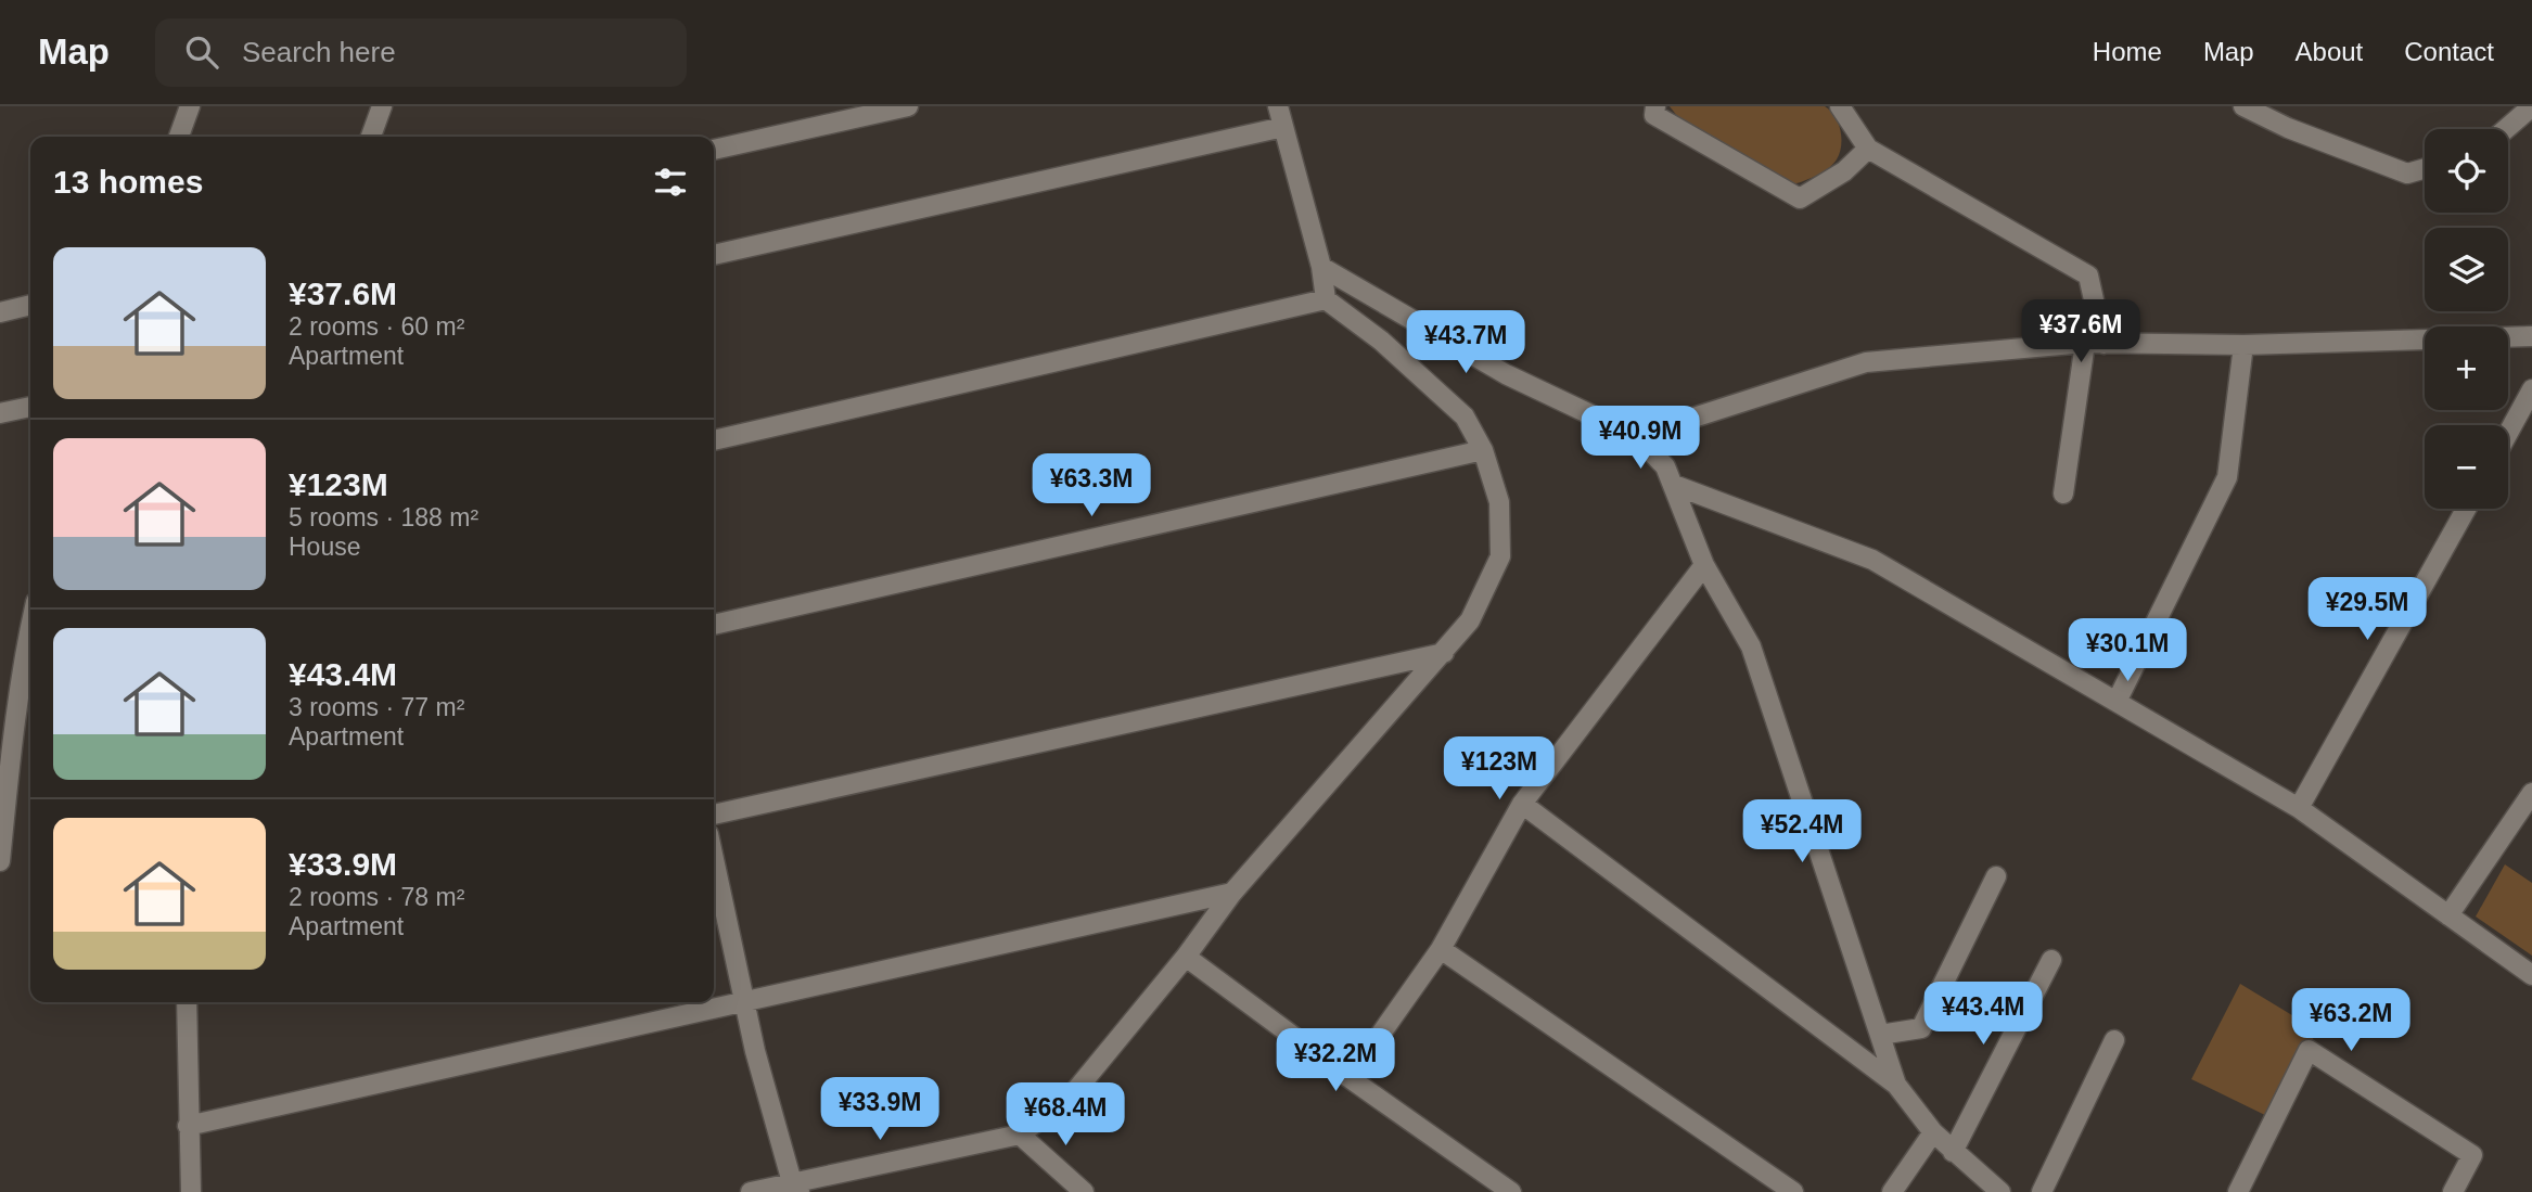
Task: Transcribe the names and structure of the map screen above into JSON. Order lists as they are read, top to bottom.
{
  "page": {
    "header": "Map",
    "search": "Search here",
    "nav": [
      "Home",
      "Map",
      "About",
      "Contact"
    ],
    "map_buttons": ["+", "−"],
    "heading": "13 homes",
    "list": [
      {
        "name": "¥37.6M",
        "note": "2 rooms · 60 m² · Apartment"
      },
      {
        "name": "¥123M",
        "note": "5 rooms · 188 m² · House"
      },
      {
        "name": "¥43.4M",
        "note": "3 rooms · 77 m² · Apartment"
      },
      {
        "name": "¥33.9M",
        "note": "2 rooms · 78 m² · Apartment"
      }
    ],
    "price": [
      "¥37.6M",
      "¥43.7M",
      "¥40.9M",
      "¥63.3M",
      "¥29.5M",
      "¥30.1M",
      "¥123M",
      "¥52.4M",
      "¥43.4M",
      "¥63.2M",
      "¥32.2M",
      "¥33.9M",
      "¥68.4M"
    ]
  }
}
